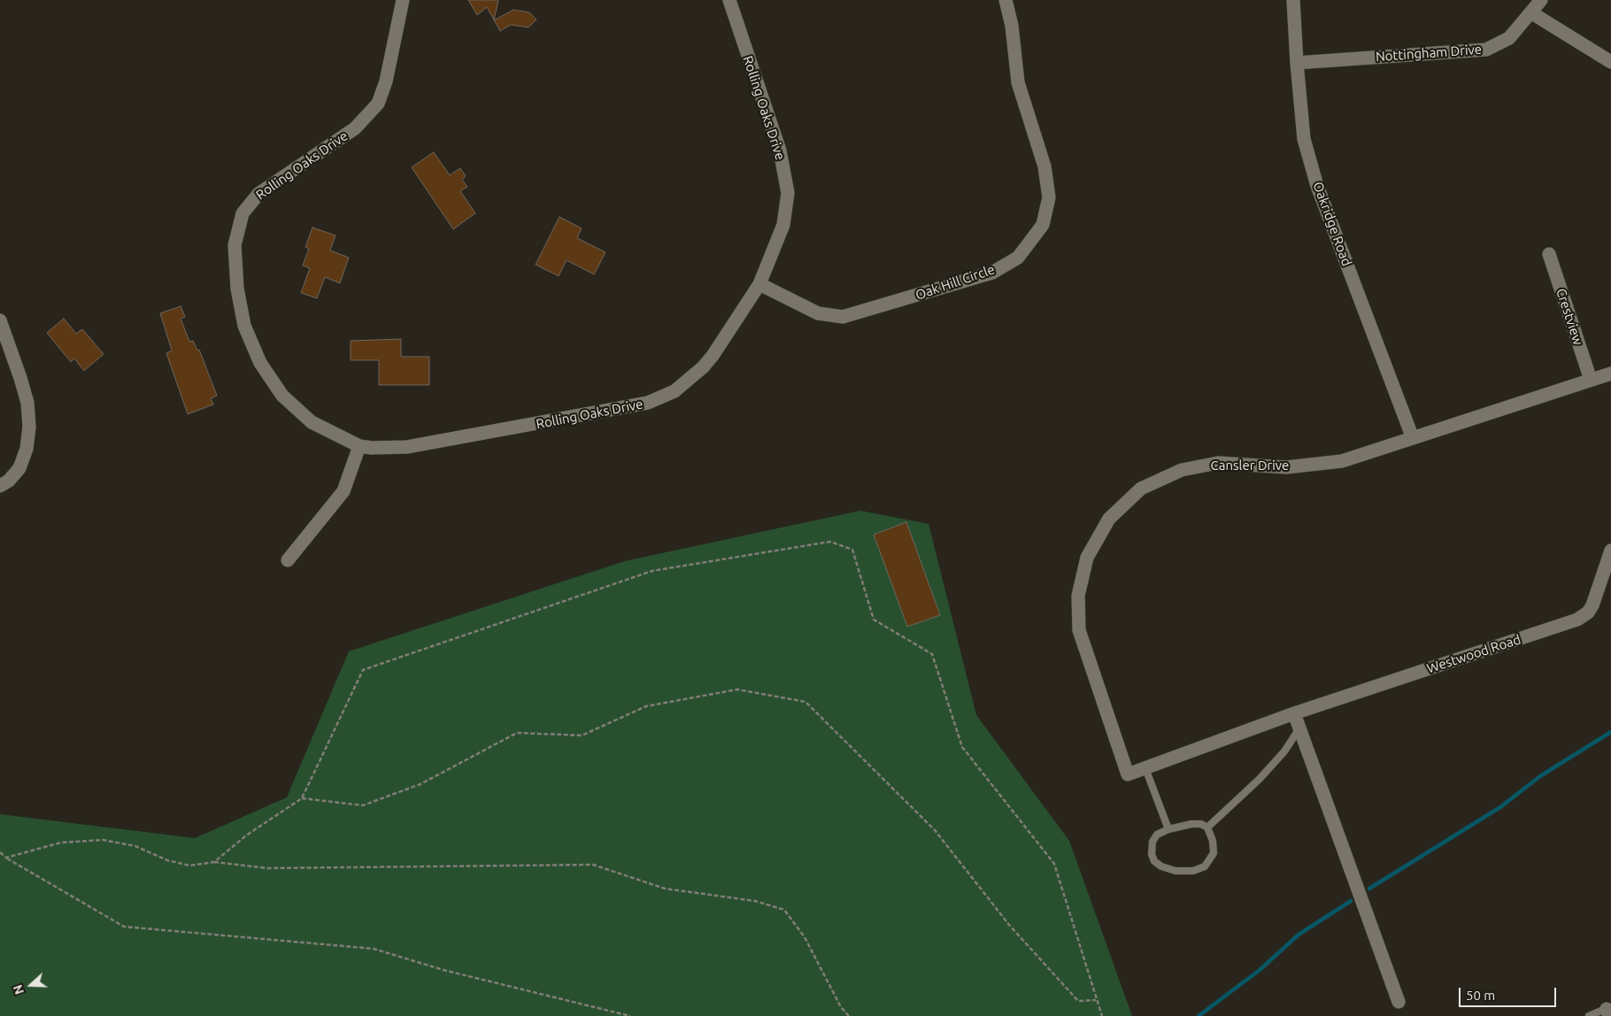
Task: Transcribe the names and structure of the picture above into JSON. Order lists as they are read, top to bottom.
{
  "streets": {
    "street": [
      "Nottingham Drive",
      "Rolling Oaks Drive",
      "Oakridge Road",
      "Oak Hill Circle",
      "Crestview",
      "Cansler Drive",
      "Westwood Road"
    ]
  },
  "crossings": [
    ["Nottingham Drive", "Oakridge Road"],
    ["Rolling Oaks Drive", "Oak Hill Circle"],
    ["Oakridge Road", "Cansler Drive"],
    ["Crestview", "Cansler Drive"],
    ["Cansler Drive", "Westwood Road"]
  ],
  "scale_bar": "50 m",
  "north": "left"
}
